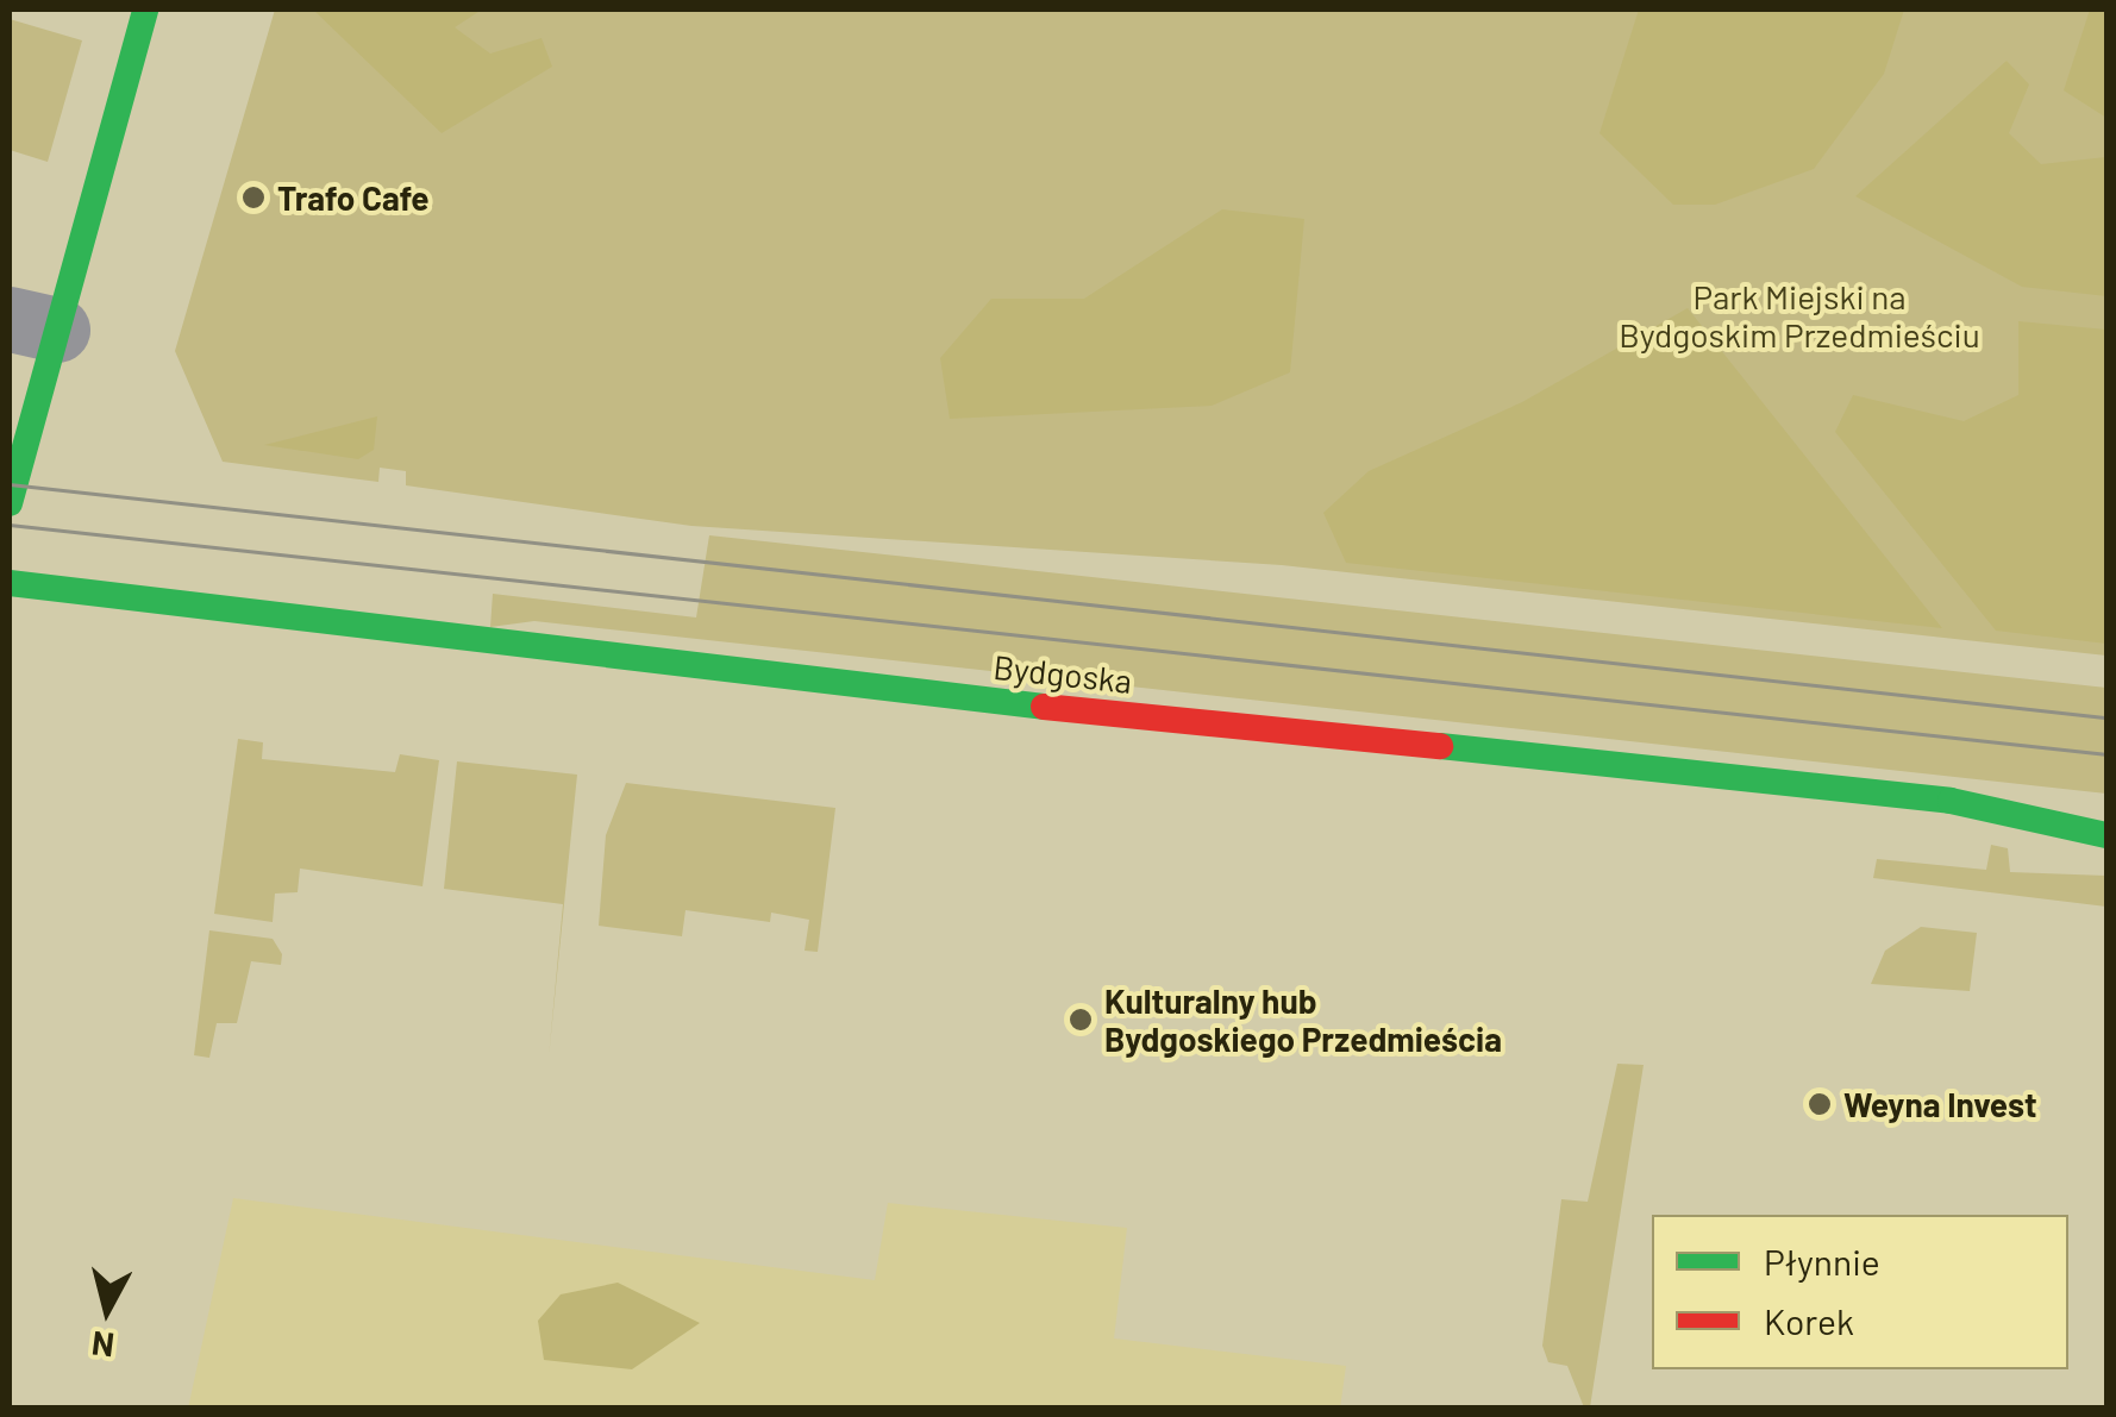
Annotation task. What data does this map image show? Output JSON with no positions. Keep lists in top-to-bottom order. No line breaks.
{"streets":{"street":["Bydgoska"]},"parks":["Park Miejski na Bydgoskim Przedmieściu"],"places":["Trafo Cafe","Kulturalny hub Bydgoskiego Przedmieścia","Weyna Invest"],"legend":["Płynnie","Korek"],"north":"bottom"}
